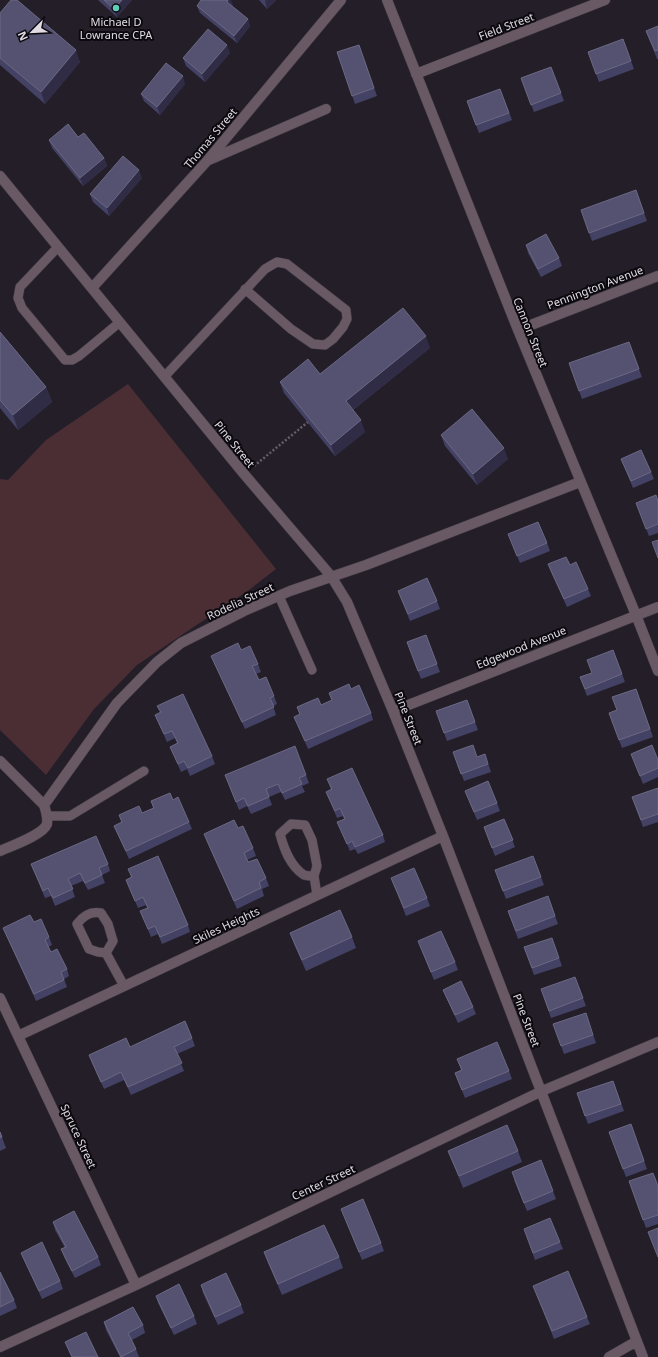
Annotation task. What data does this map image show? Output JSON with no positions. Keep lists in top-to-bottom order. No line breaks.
{"streets":{"street":["Field Street","Thomas Street","Pennington Avenue","Cannon Street","Pine Street","Rodelia Street","Edgewood Avenue","Skiles Heights","Spruce Street","Center Street"]},"crossings":[["Field Street","Cannon Street"],["Thomas Street","Pine Street"],["Pennington Avenue","Cannon Street"],["Cannon Street","Rodelia Street"],["Cannon Street","Edgewood Avenue"],["Pine Street","Rodelia Street"],["Pine Street","Edgewood Avenue"],["Pine Street","Skiles Heights"],["Pine Street","Center Street"],["Skiles Heights","Spruce Street"],["Spruce Street","Center Street"]],"places":["Michael D Lowrance CPA"],"north":"bottom left"}
